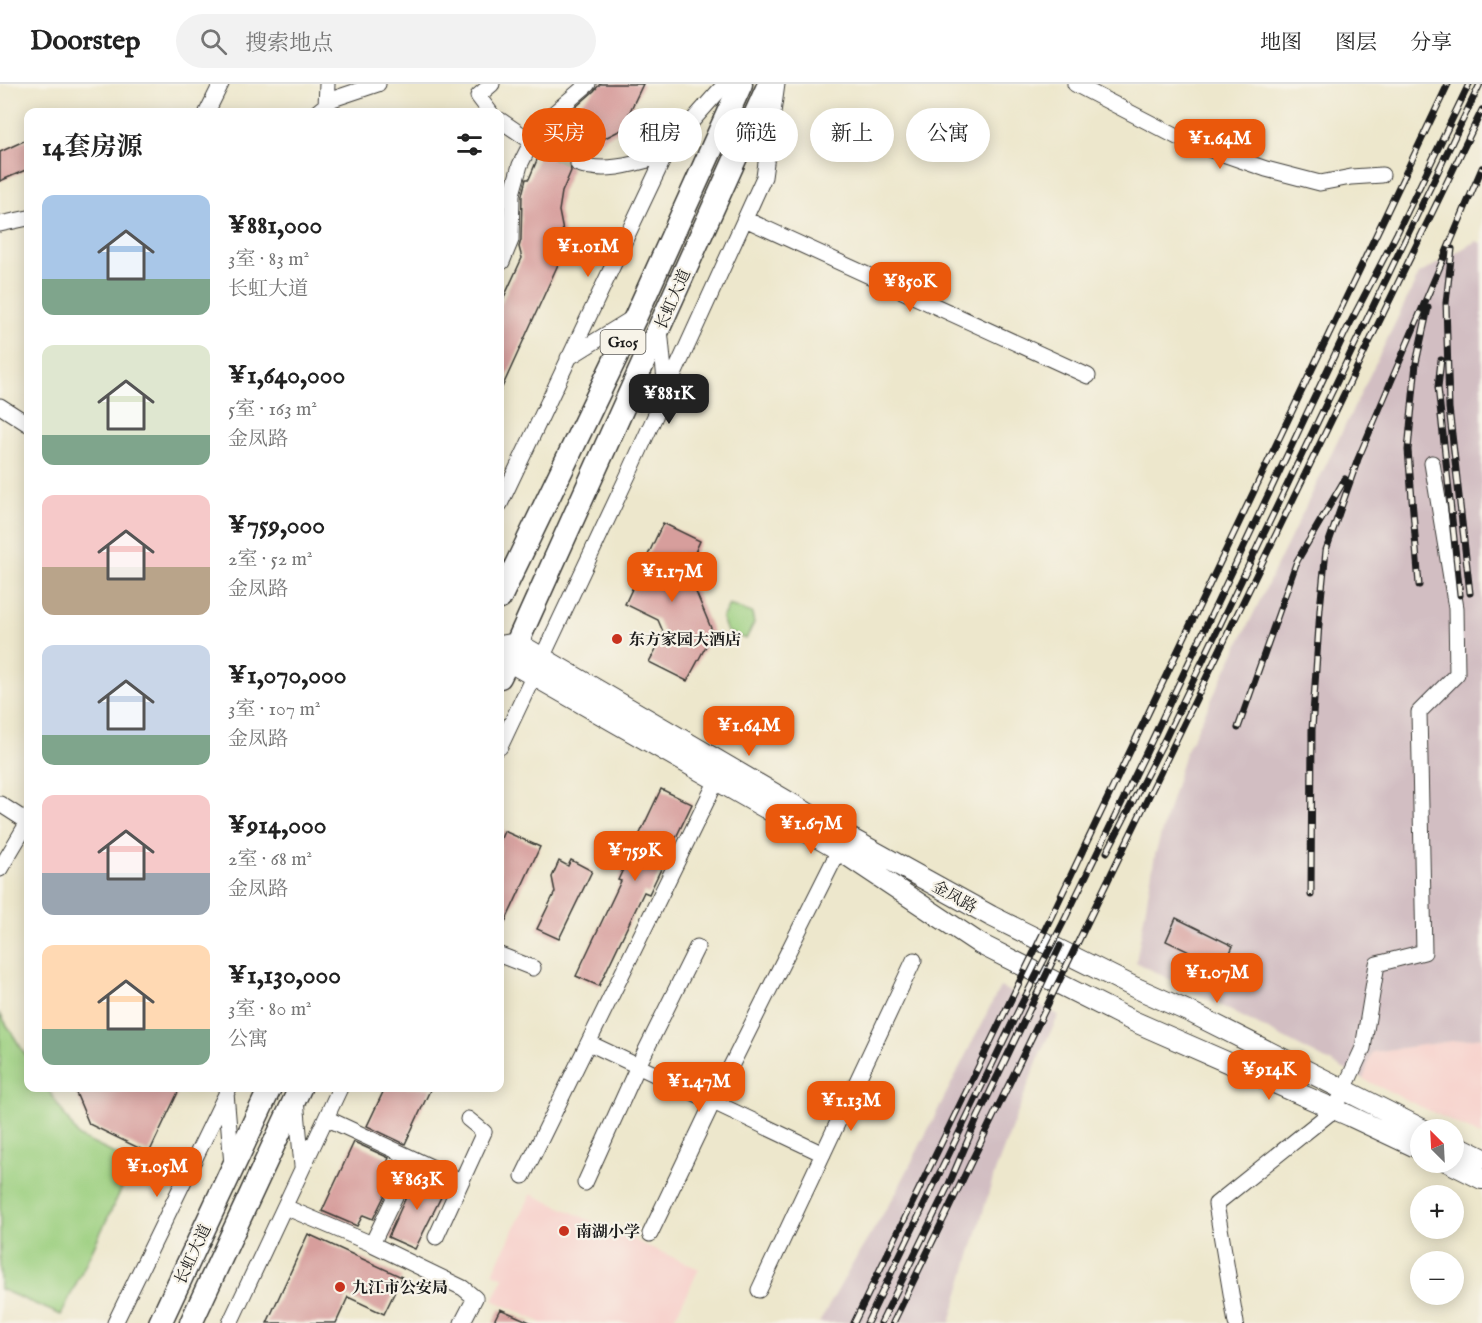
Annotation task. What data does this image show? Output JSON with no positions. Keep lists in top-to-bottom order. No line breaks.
{"streets":{"highway":["长虹大道","G105"],"main road":["金凤路"]},"crossings":[["长虹大道","金凤路"]],"places":["东方家园大酒店","南湖小学","九江市公安局"],"north":"top left","page":{"header":"Doorstep","search":"搜索地点","nav":["地图","图层","分享"],"chip":["买房","租房","筛选","新上","公寓"],"heading":"14套房源","price":["¥1.64M","¥1.01M","¥850K","¥881K","¥1.17M","¥1.64M","¥1.67M","¥759K","¥1.07M","¥914K","¥1.47M","¥1.13M","¥1.05M","¥863K"],"list":[{"name":"¥881,000","note":"3室 · 83 m² · 长虹大道"},{"name":"¥1,640,000","note":"5室 · 163 m² · 金凤路"},{"name":"¥759,000","note":"2室 · 52 m² · 金凤路"},{"name":"¥1,070,000","note":"3室 · 107 m² · 金凤路"},{"name":"¥914,000","note":"2室 · 68 m² · 金凤路"},{"name":"¥1,130,000","note":"3室 · 80 m² · 公寓"}],"map_buttons":["+","−"]}}
